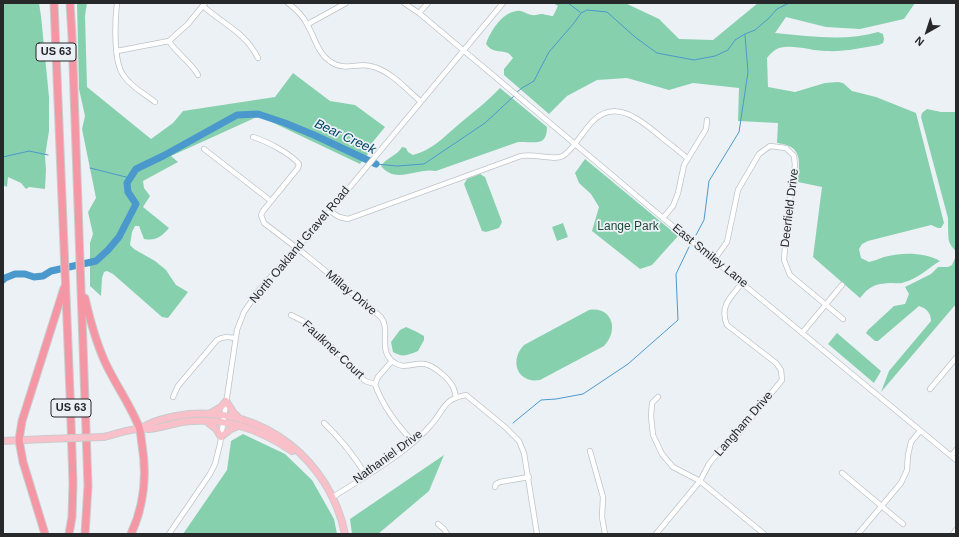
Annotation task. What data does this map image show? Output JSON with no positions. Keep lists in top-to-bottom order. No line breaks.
{"streets":{"highway":["US 63"],"street":["Deerfield Drive","North Oakland Gravel Road","East Smiley Lane","Millay Drive","Faulkner Court","Langham Drive","Nathaniel Drive"]},"crossings":[["Deerfield Drive","East Smiley Lane"],["North Oakland Gravel Road","East Smiley Lane"],["North Oakland Gravel Road","Millay Drive"],["East Smiley Lane","Langham Drive"]],"water":["Bear Creek"],"parks":["Lange Park"],"north":"bottom left"}
